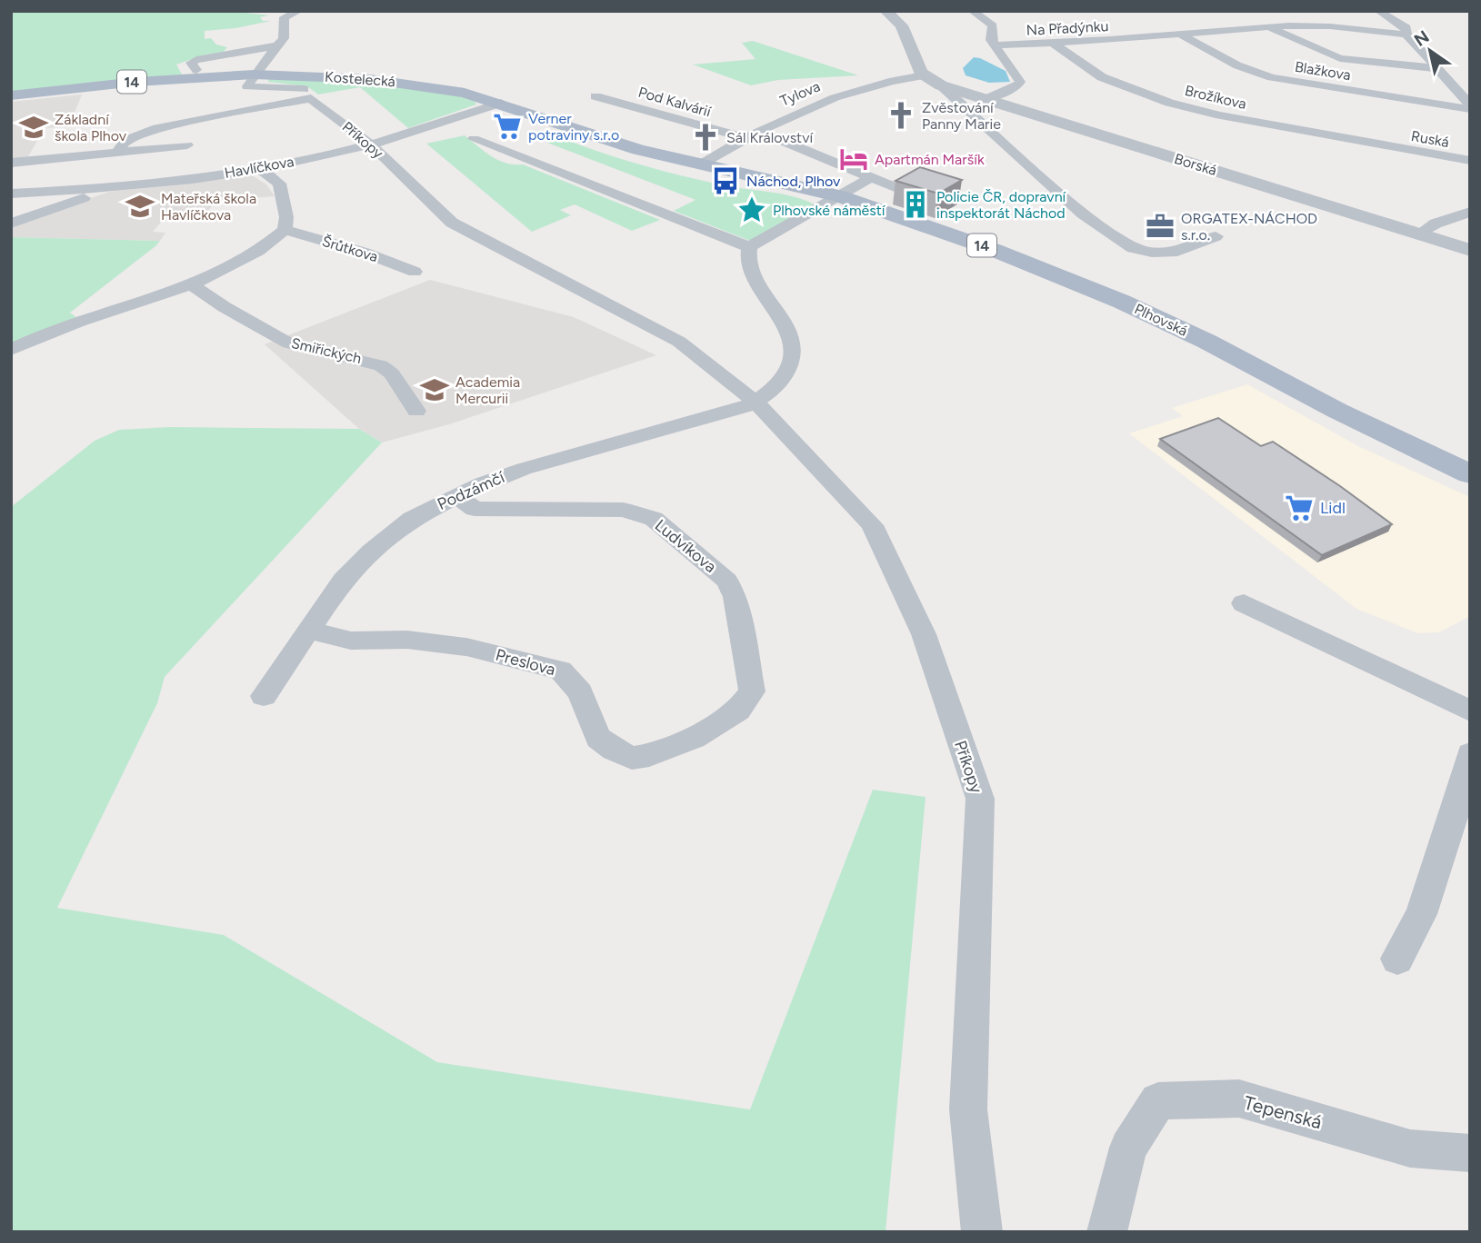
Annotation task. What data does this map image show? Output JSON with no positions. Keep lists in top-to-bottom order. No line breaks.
{"streets":{"main road":["Kostelecká","14","Plhovská"],"street":["Na Přadýnku","Blažkova","Tylova","Brožíkova","Pod Kalvárií","Ruská","Příkopy","Borská","Havlíčkova","Šrůtkova","Smiřických","Podzámčí","Ludvíkova","Preslova","Tepenská"]},"crossings":[["Na Přadýnku","Blažkova"],["Na Přadýnku","Brožíkova"],["Kostelecká","14"],["Kostelecká","Tylova"],["Kostelecká","Příkopy"],["Kostelecká","Havlíčkova"],["14","Tylova"],["14","Plhovská"],["Tylova","Pod Kalvárií"],["Tylova","Borská"],["Brožíkova","Ruská"],["Příkopy","Havlíčkova"],["Příkopy","Podzámčí"],["Podzámčí","Ludvíkova"],["Podzámčí","Preslova"],["Ludvíkova","Preslova"]],"places":{"church":["Zvěstování Panny Marie","Sál Království"],"supermarket":["Verner potraviny s.r.o","Lidl"],"school or university":["Základní škola Plhov","Mateřská škola Havlíčkova","Academia Mercurii"],"hotel":["Apartmán Maršík"],"bus stop":["Náchod, Plhov"],"building":["Policie ČR, dopravní inspektorát Náchod"],"place":["Plhovské náměstí"],"office":["ORGATEX-NÁCHOD s.r.o."]},"north":"top left"}
